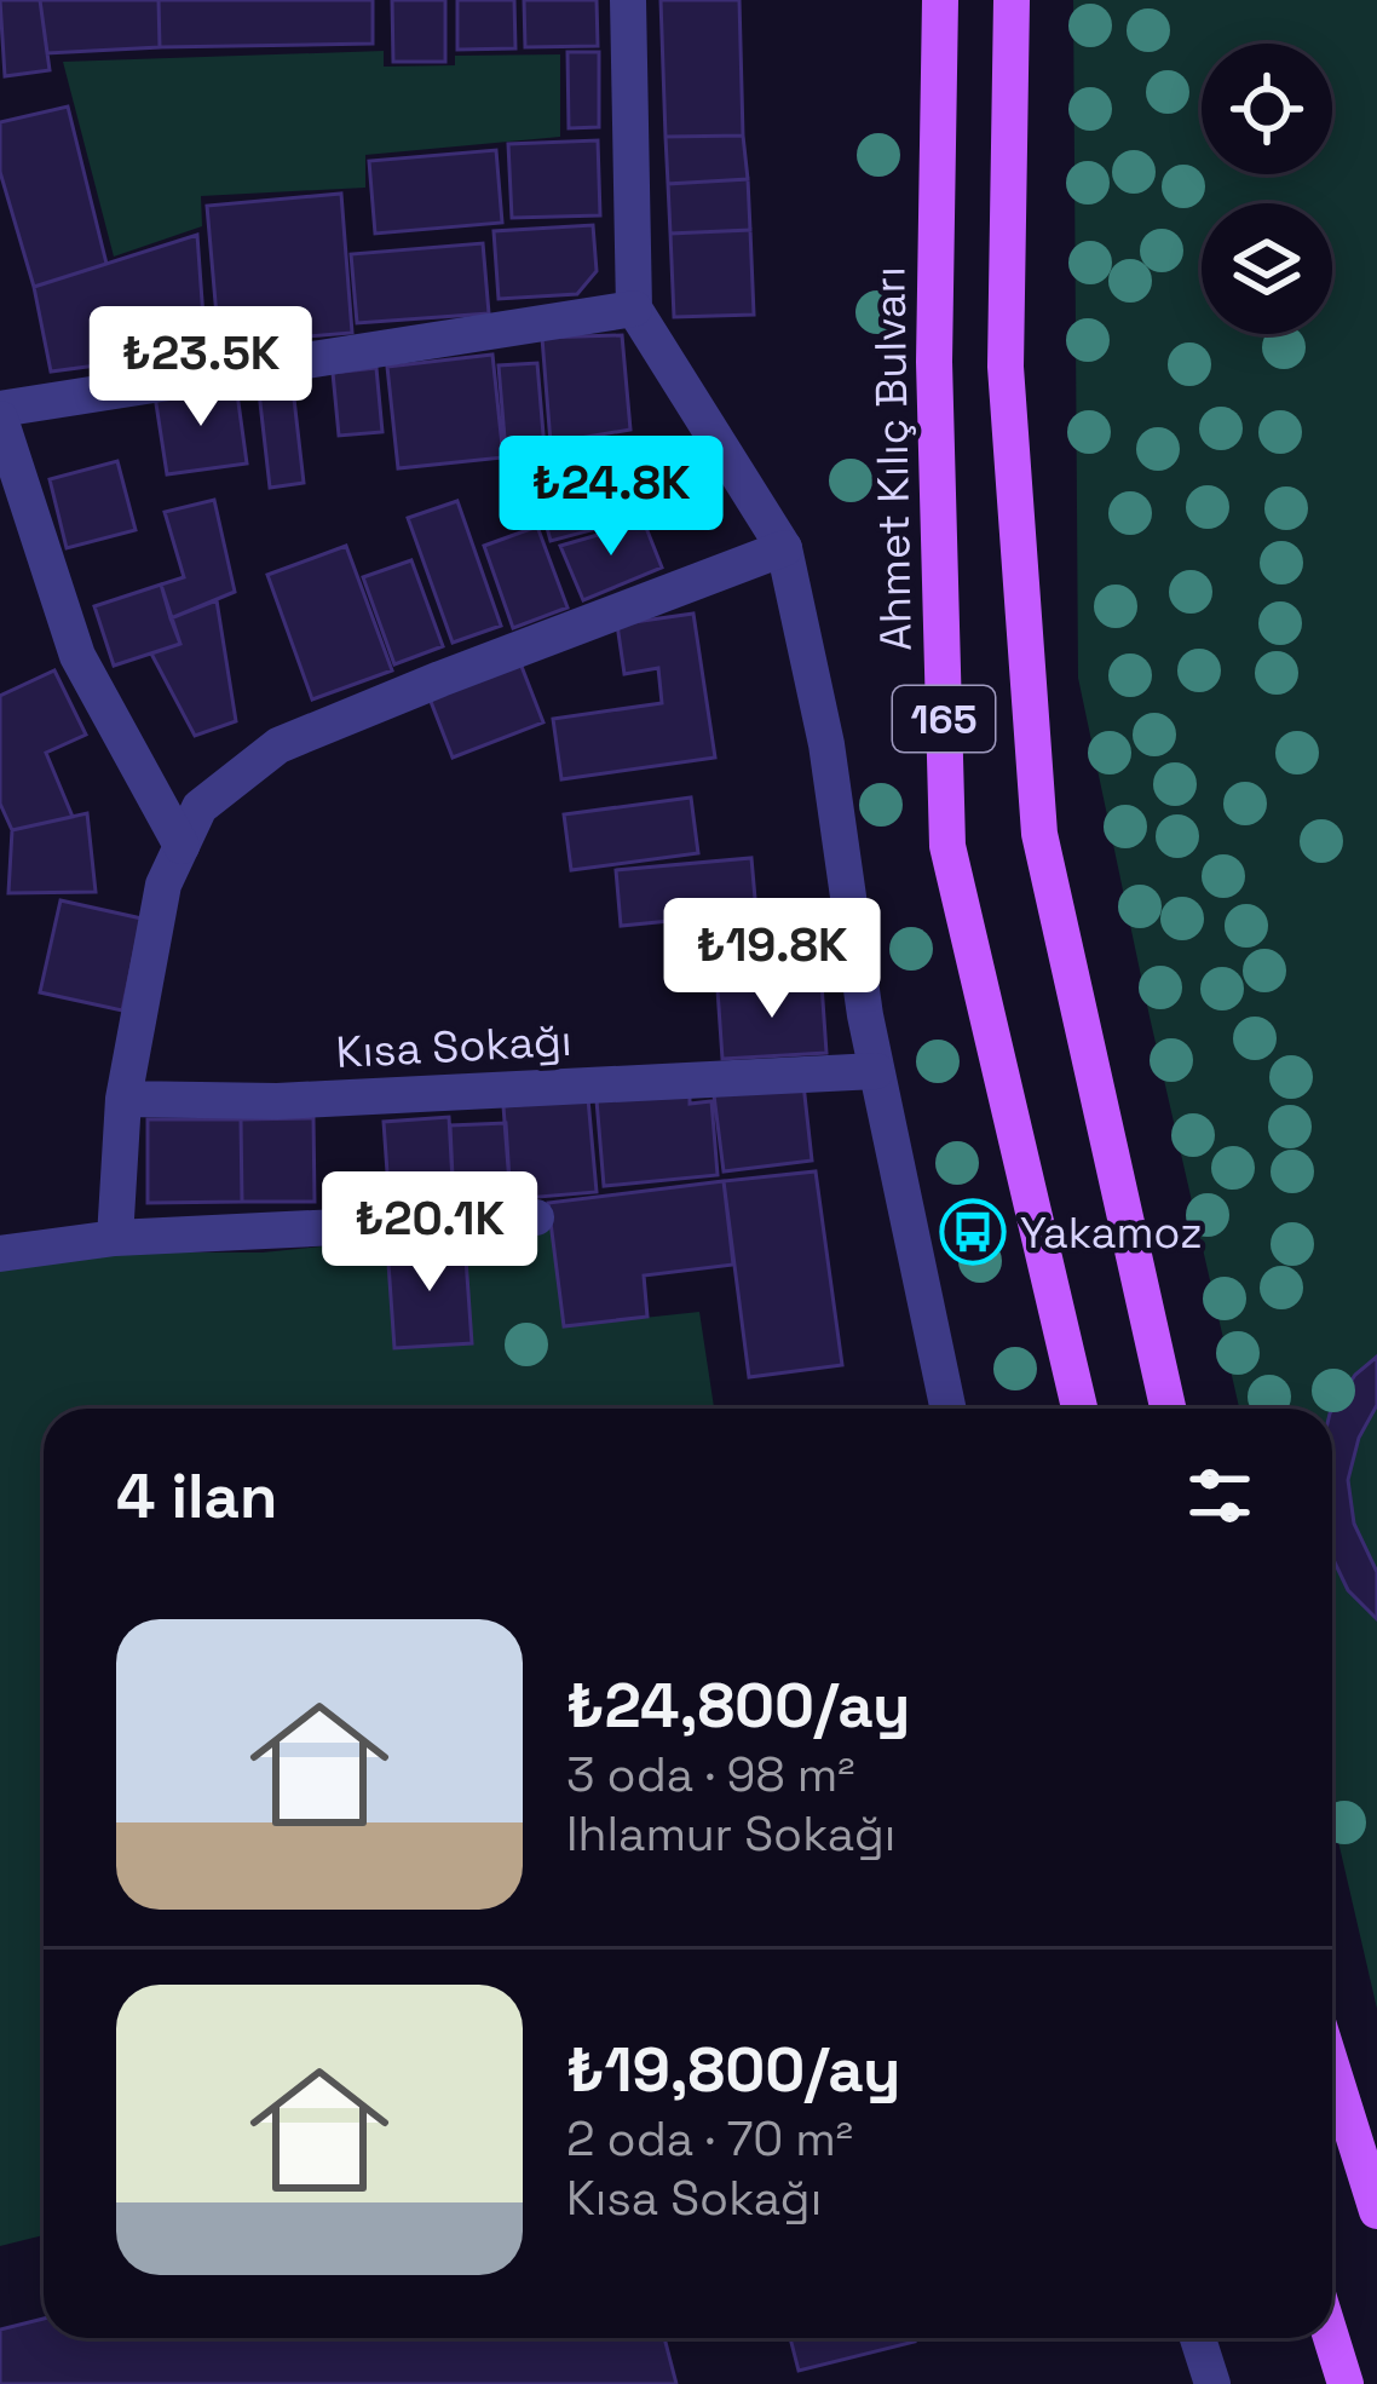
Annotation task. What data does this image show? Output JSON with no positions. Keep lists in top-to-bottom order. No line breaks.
{"streets":{"main road":["Ahmet Kılıç Bulvarı","165"],"street":["Kısa Sokağı"]},"places":{"bus stop":["Yakamoz"]},"page":{"price":["₺23.5K","₺24.8K","₺19.8K","₺20.1K"],"heading":"4 ilan","list":[{"name":"₺24,800/ay","note":"3 oda · 98 m² · Ihlamur Sokağı"},{"name":"₺19,800/ay","note":"2 oda · 70 m² · Kısa Sokağı"}]}}
